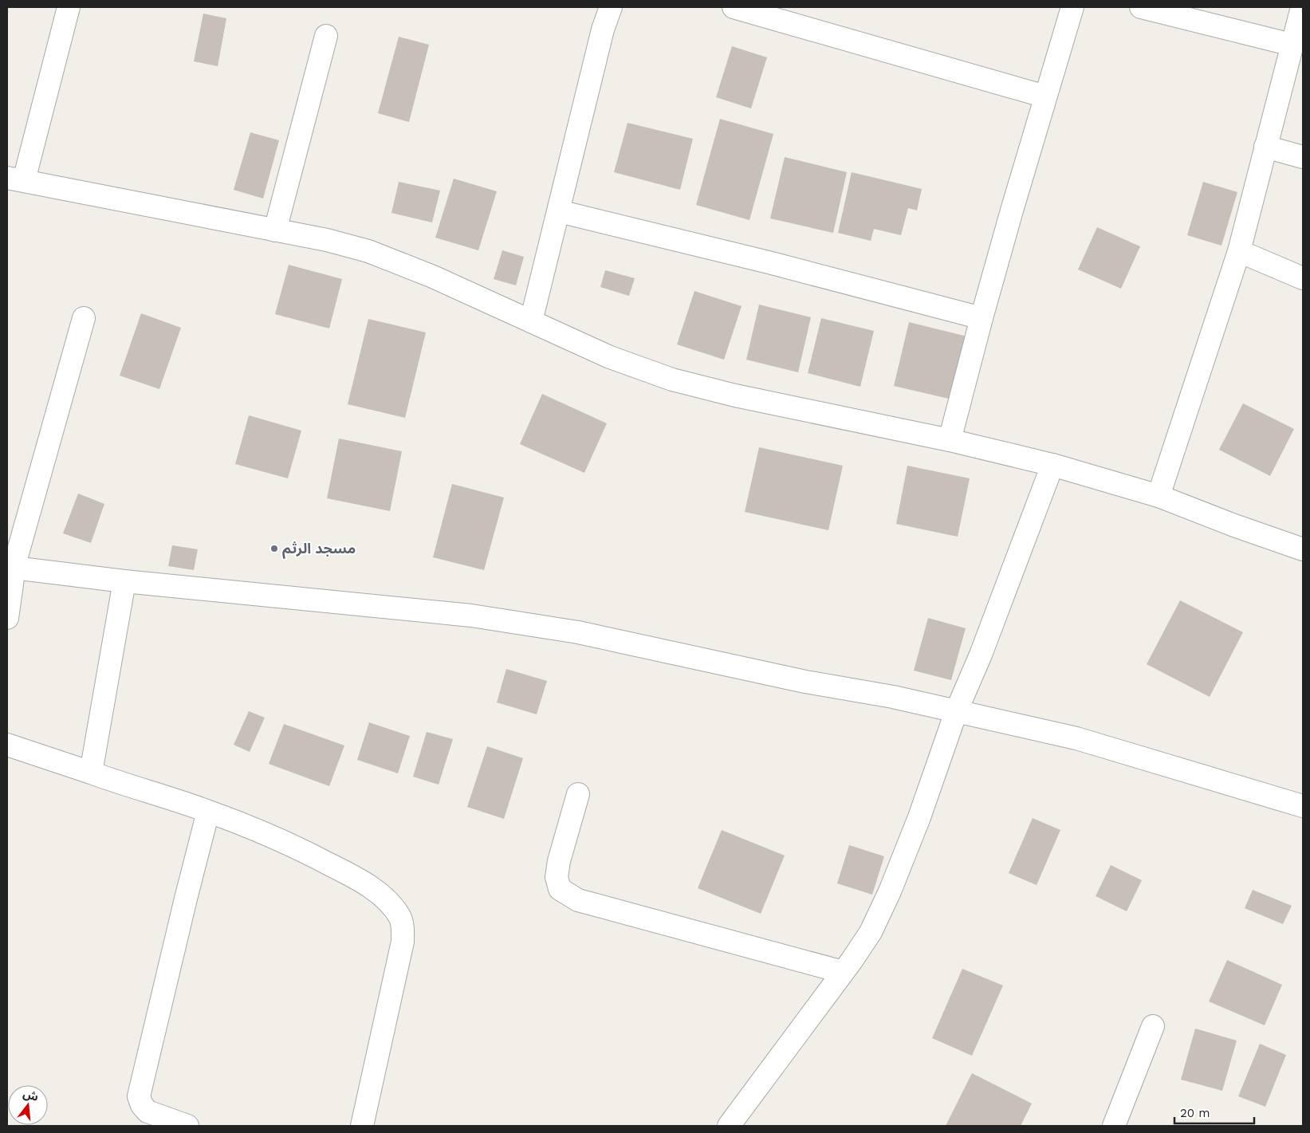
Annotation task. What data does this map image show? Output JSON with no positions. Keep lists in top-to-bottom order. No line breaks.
{"places":["مسجد الرثم"],"scale_bar":"20 m","north":"top"}
